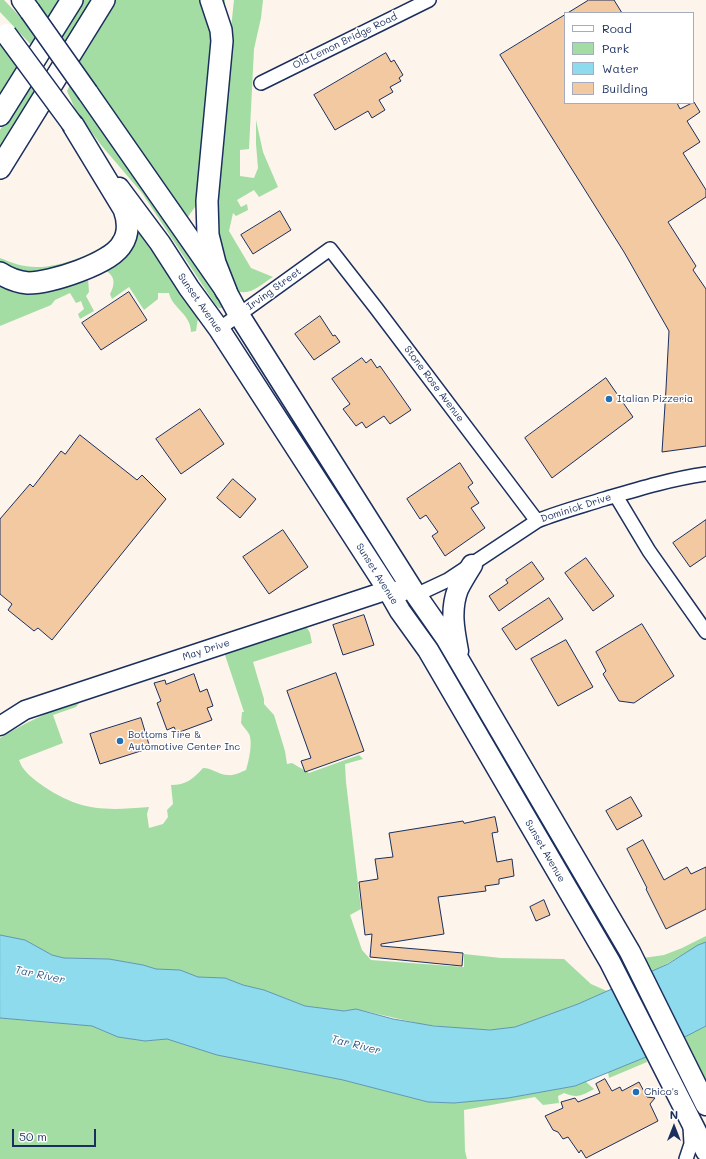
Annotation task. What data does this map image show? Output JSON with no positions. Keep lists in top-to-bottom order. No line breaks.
{"streets":{"main road":["Sunset Avenue","May Drive"],"street":["Old Lemon Bridge Road","Irving Street","Stone Rose Avenue","Dominick Drive"]},"crossings":[["Irving Street","Sunset Avenue"],["Irving Street","Stone Rose Avenue"],["Sunset Avenue","May Drive"],["Stone Rose Avenue","Dominick Drive"],["Dominick Drive","May Drive"]],"water":["Tar River"],"places":["Italian Pizzeria","Bottoms Tire & Automotive Center Inc","Chico's"],"legend":["Road","Park","Water","Building"],"scale_bar":"50 m","north":"top"}
